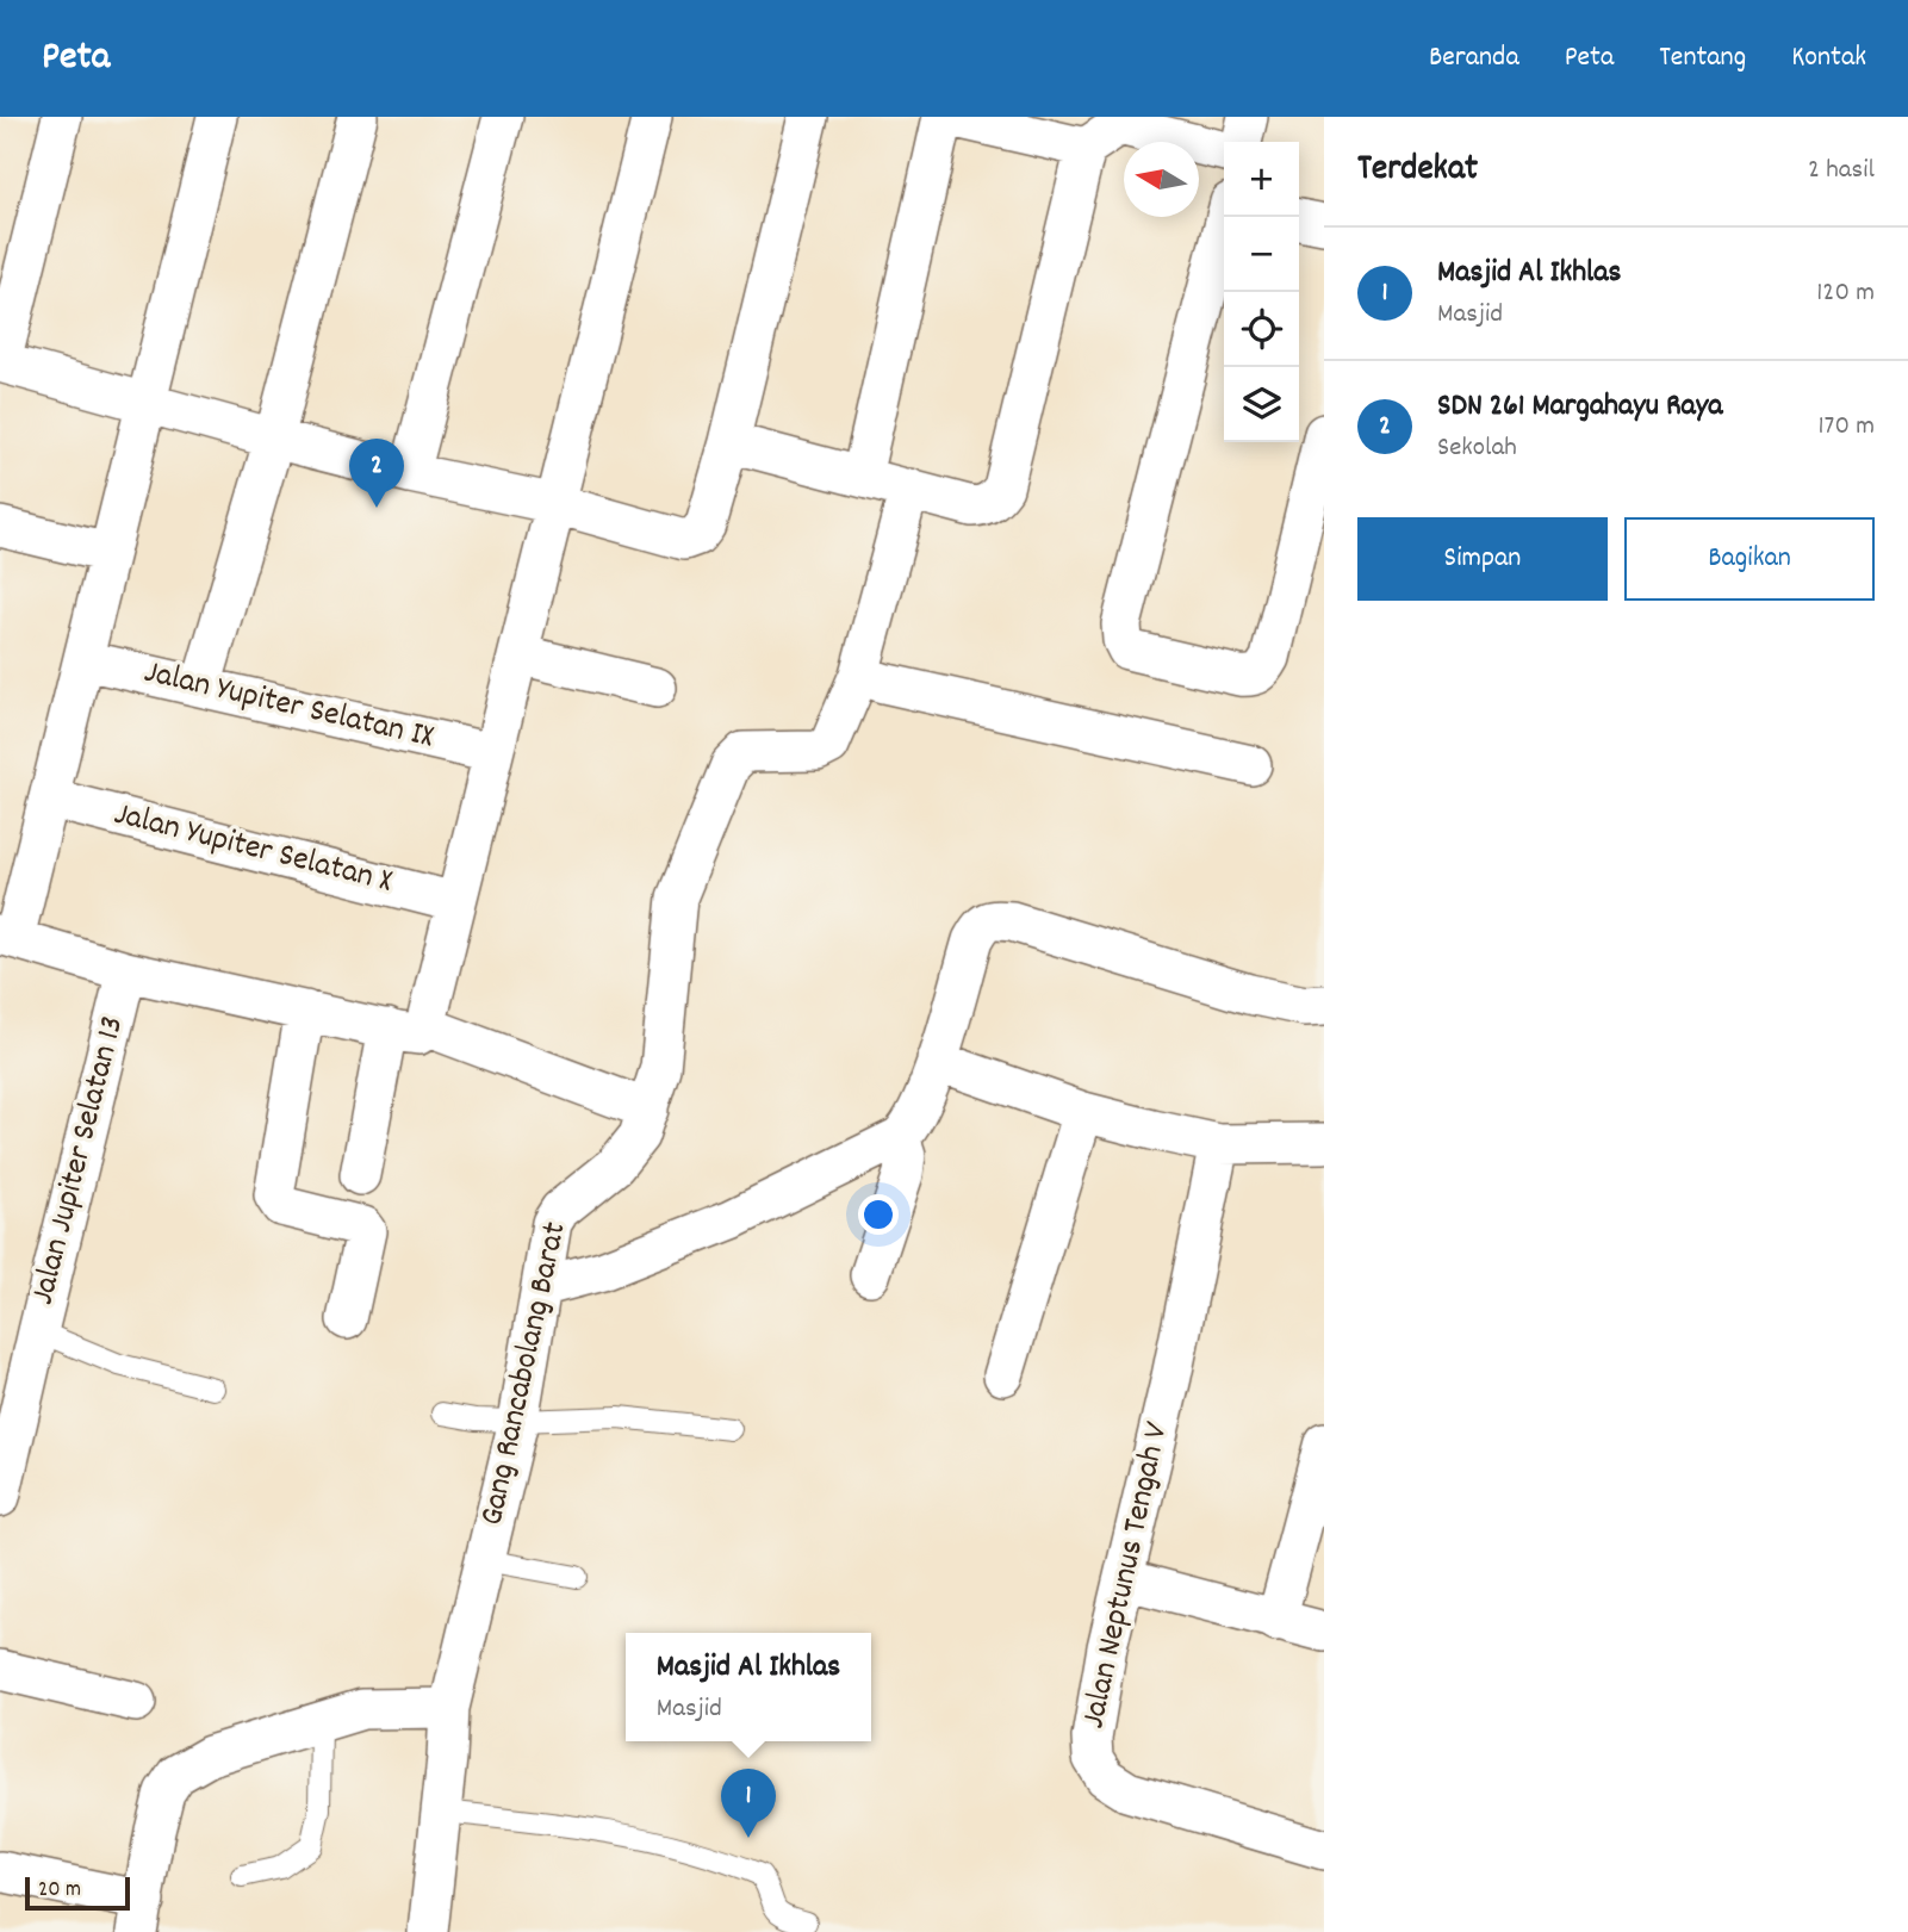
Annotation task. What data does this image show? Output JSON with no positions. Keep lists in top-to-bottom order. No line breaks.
{"streets":{"street":["Jalan Yupiter Selatan IX","Jalan Yupiter Selatan X","Jalan Jupiter Selatan 13","Gang Rancabolang Barat","Jalan Neptunus Tengah V"]},"scale_bar":"20 m","north":"left","page":{"header":"Peta","nav":["Beranda","Peta","Tentang","Kontak"],"heading":["Terdekat","2 hasil"],"map_buttons":["+","−"],"list":[{"mark":"1","name":"Masjid Al Ikhlas","note":"Masjid","value":"120 m"},{"mark":"2","name":"SDN 261 Margahayu Raya","note":"Sekolah","value":"170 m"}],"pins":["2","1"],"buttons":["Simpan","Bagikan"],"popup":["Masjid Al Ikhlas","Masjid"],"scale":"20 m"}}
